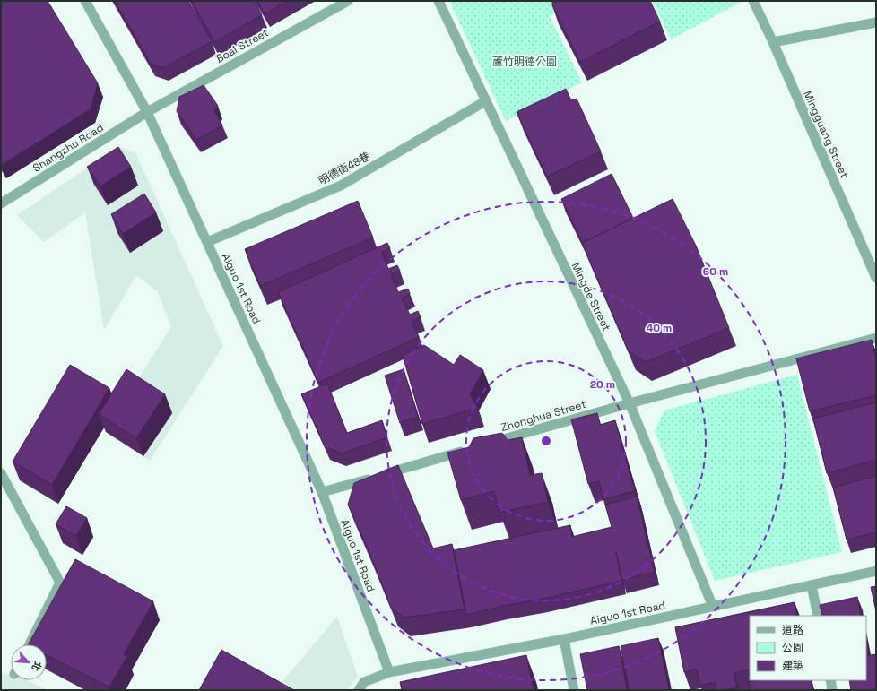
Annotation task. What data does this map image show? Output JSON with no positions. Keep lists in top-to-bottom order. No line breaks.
{"streets":{"street":["Boai Street","Mingguang Street","Shangzhu Road","明德街48巷","Aiguo 1st Road","Mingde Street","Zhonghua Street"]},"crossings":[["Boai Street","Shangzhu Road"],["Boai Street","Aiguo 1st Road"],["Shangzhu Road","Aiguo 1st Road"],["明德街48巷","Aiguo 1st Road"],["明德街48巷","Mingde Street"],["Aiguo 1st Road","Mingde Street"],["Mingde Street","Zhonghua Street"]],"parks":["蘆竹明德公園"],"legend":["道路","公園","建築"],"north":"bottom right","rings":["60 m","40 m","20 m"]}
